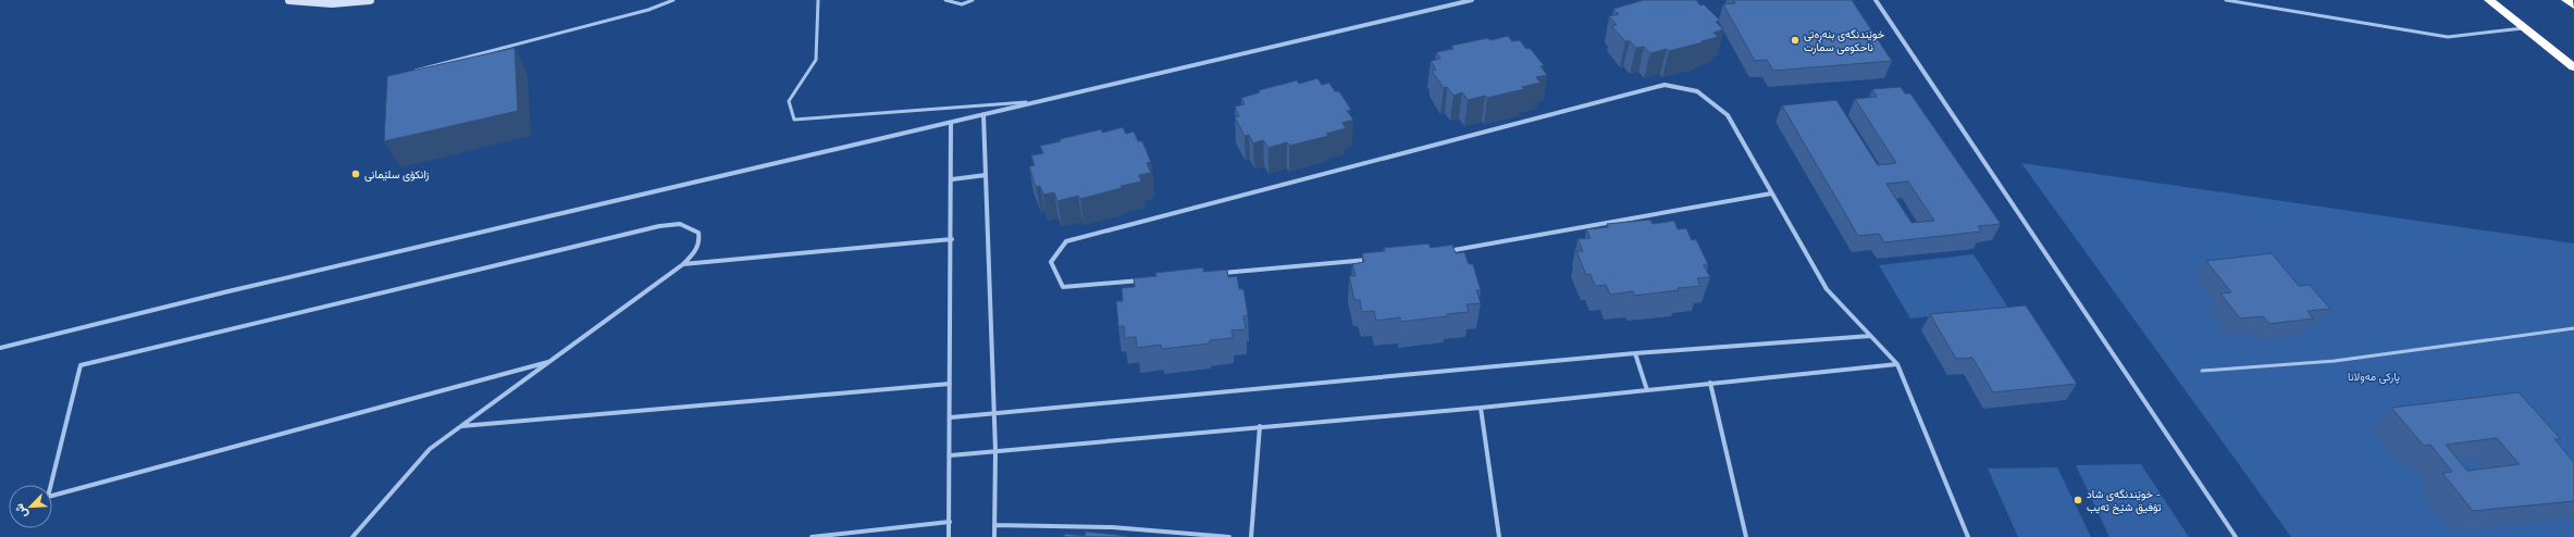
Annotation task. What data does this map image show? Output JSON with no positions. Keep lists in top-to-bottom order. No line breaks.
{"parks":["پارکی مەولانا"],"places":["خوێندنگەی بنەڕەتی ناحکومی سمارت","زانکۆی سلێمانی","خوێندنگەی شاد - تۆفیق شێخ تەیب"],"north":"bottom left"}
